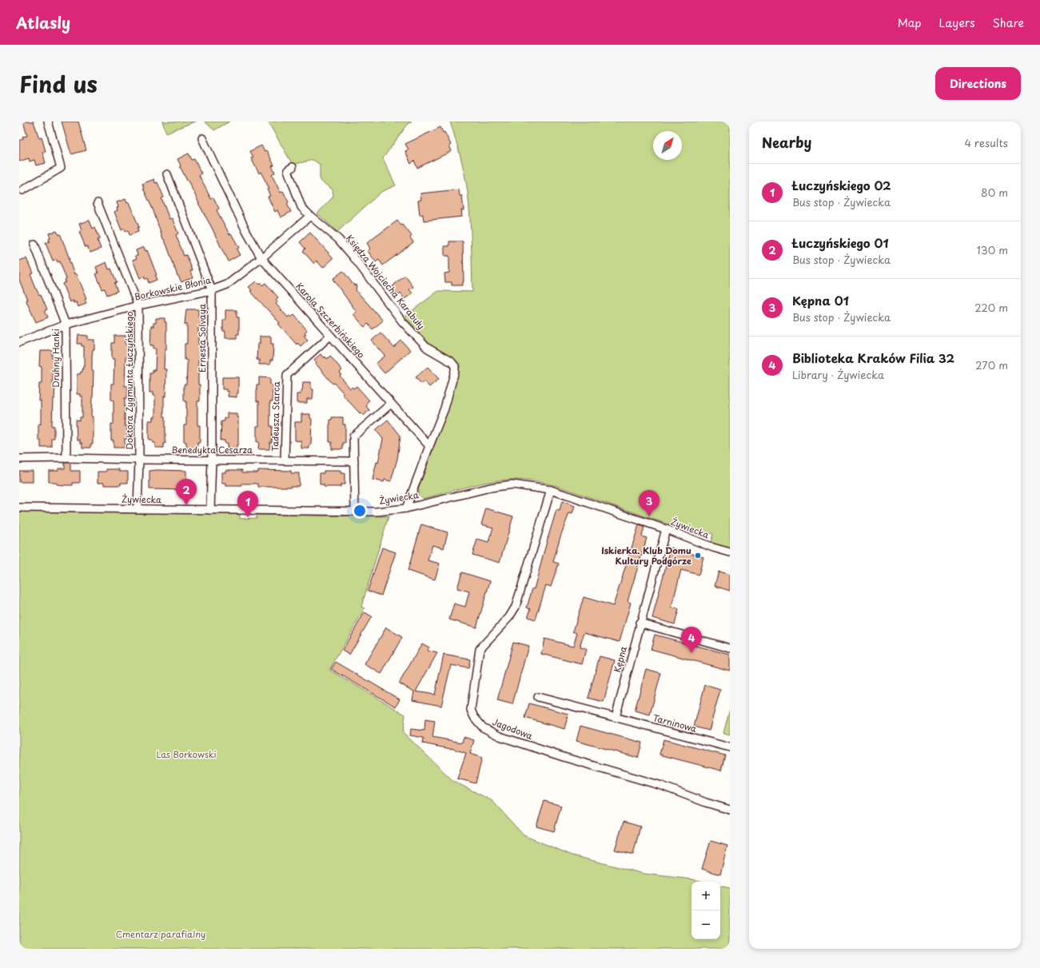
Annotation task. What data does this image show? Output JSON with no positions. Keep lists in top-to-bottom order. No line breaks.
{"streets":{"street":["Księdza Wojciecha Karabuły","Borkowskie Błonia","Karola Szczerbińskiego","Ernesta Solvaya","Druhny Hanki","Doktora Zygmunta Łuczyńskiego","Tadeusza Starca","Benedykta Cesarza","Żywiecka","Kępna","Tarninowa","Jagodowa"]},"crossings":[["Księdza Wojciecha Karabuły","Borkowskie Błonia"],["Księdza Wojciecha Karabuły","Karola Szczerbińskiego"],["Borkowskie Błonia","Karola Szczerbińskiego"],["Borkowskie Błonia","Ernesta Solvaya"],["Borkowskie Błonia","Druhny Hanki"],["Borkowskie Błonia","Doktora Zygmunta Łuczyńskiego"],["Karola Szczerbińskiego","Tadeusza Starca"],["Ernesta Solvaya","Benedykta Cesarza"],["Ernesta Solvaya","Żywiecka"],["Druhny Hanki","Benedykta Cesarza"],["Doktora Zygmunta Łuczyńskiego","Benedykta Cesarza"],["Doktora Zygmunta Łuczyńskiego","Żywiecka"],["Tadeusza Starca","Benedykta Cesarza"],["Żywiecka","Kępna"],["Żywiecka","Jagodowa"],["Kępna","Tarninowa"]],"parks":["Las Borkowski","Cmentarz parafialny"],"places":["Iskierka. Klub Domu Kultury Podgórze"],"north":"top right","page":{"header":"Atlasly","nav":["Map","Layers","Share"],"title":"Find us","buttons":"Directions","heading":["Nearby","4 results"],"list":[{"mark":"1","name":"Łuczyńskiego 02","note":"Bus stop · Żywiecka","value":"80 m"},{"mark":"2","name":"Łuczyńskiego 01","note":"Bus stop · Żywiecka","value":"130 m"},{"mark":"3","name":"Kępna 01","note":"Bus stop · Żywiecka","value":"220 m"},{"mark":"4","name":"Biblioteka Kraków Filia 32","note":"Library · Żywiecka","value":"270 m"}],"pins":["2","3","1","4"],"map_buttons":["+","−"]}}
